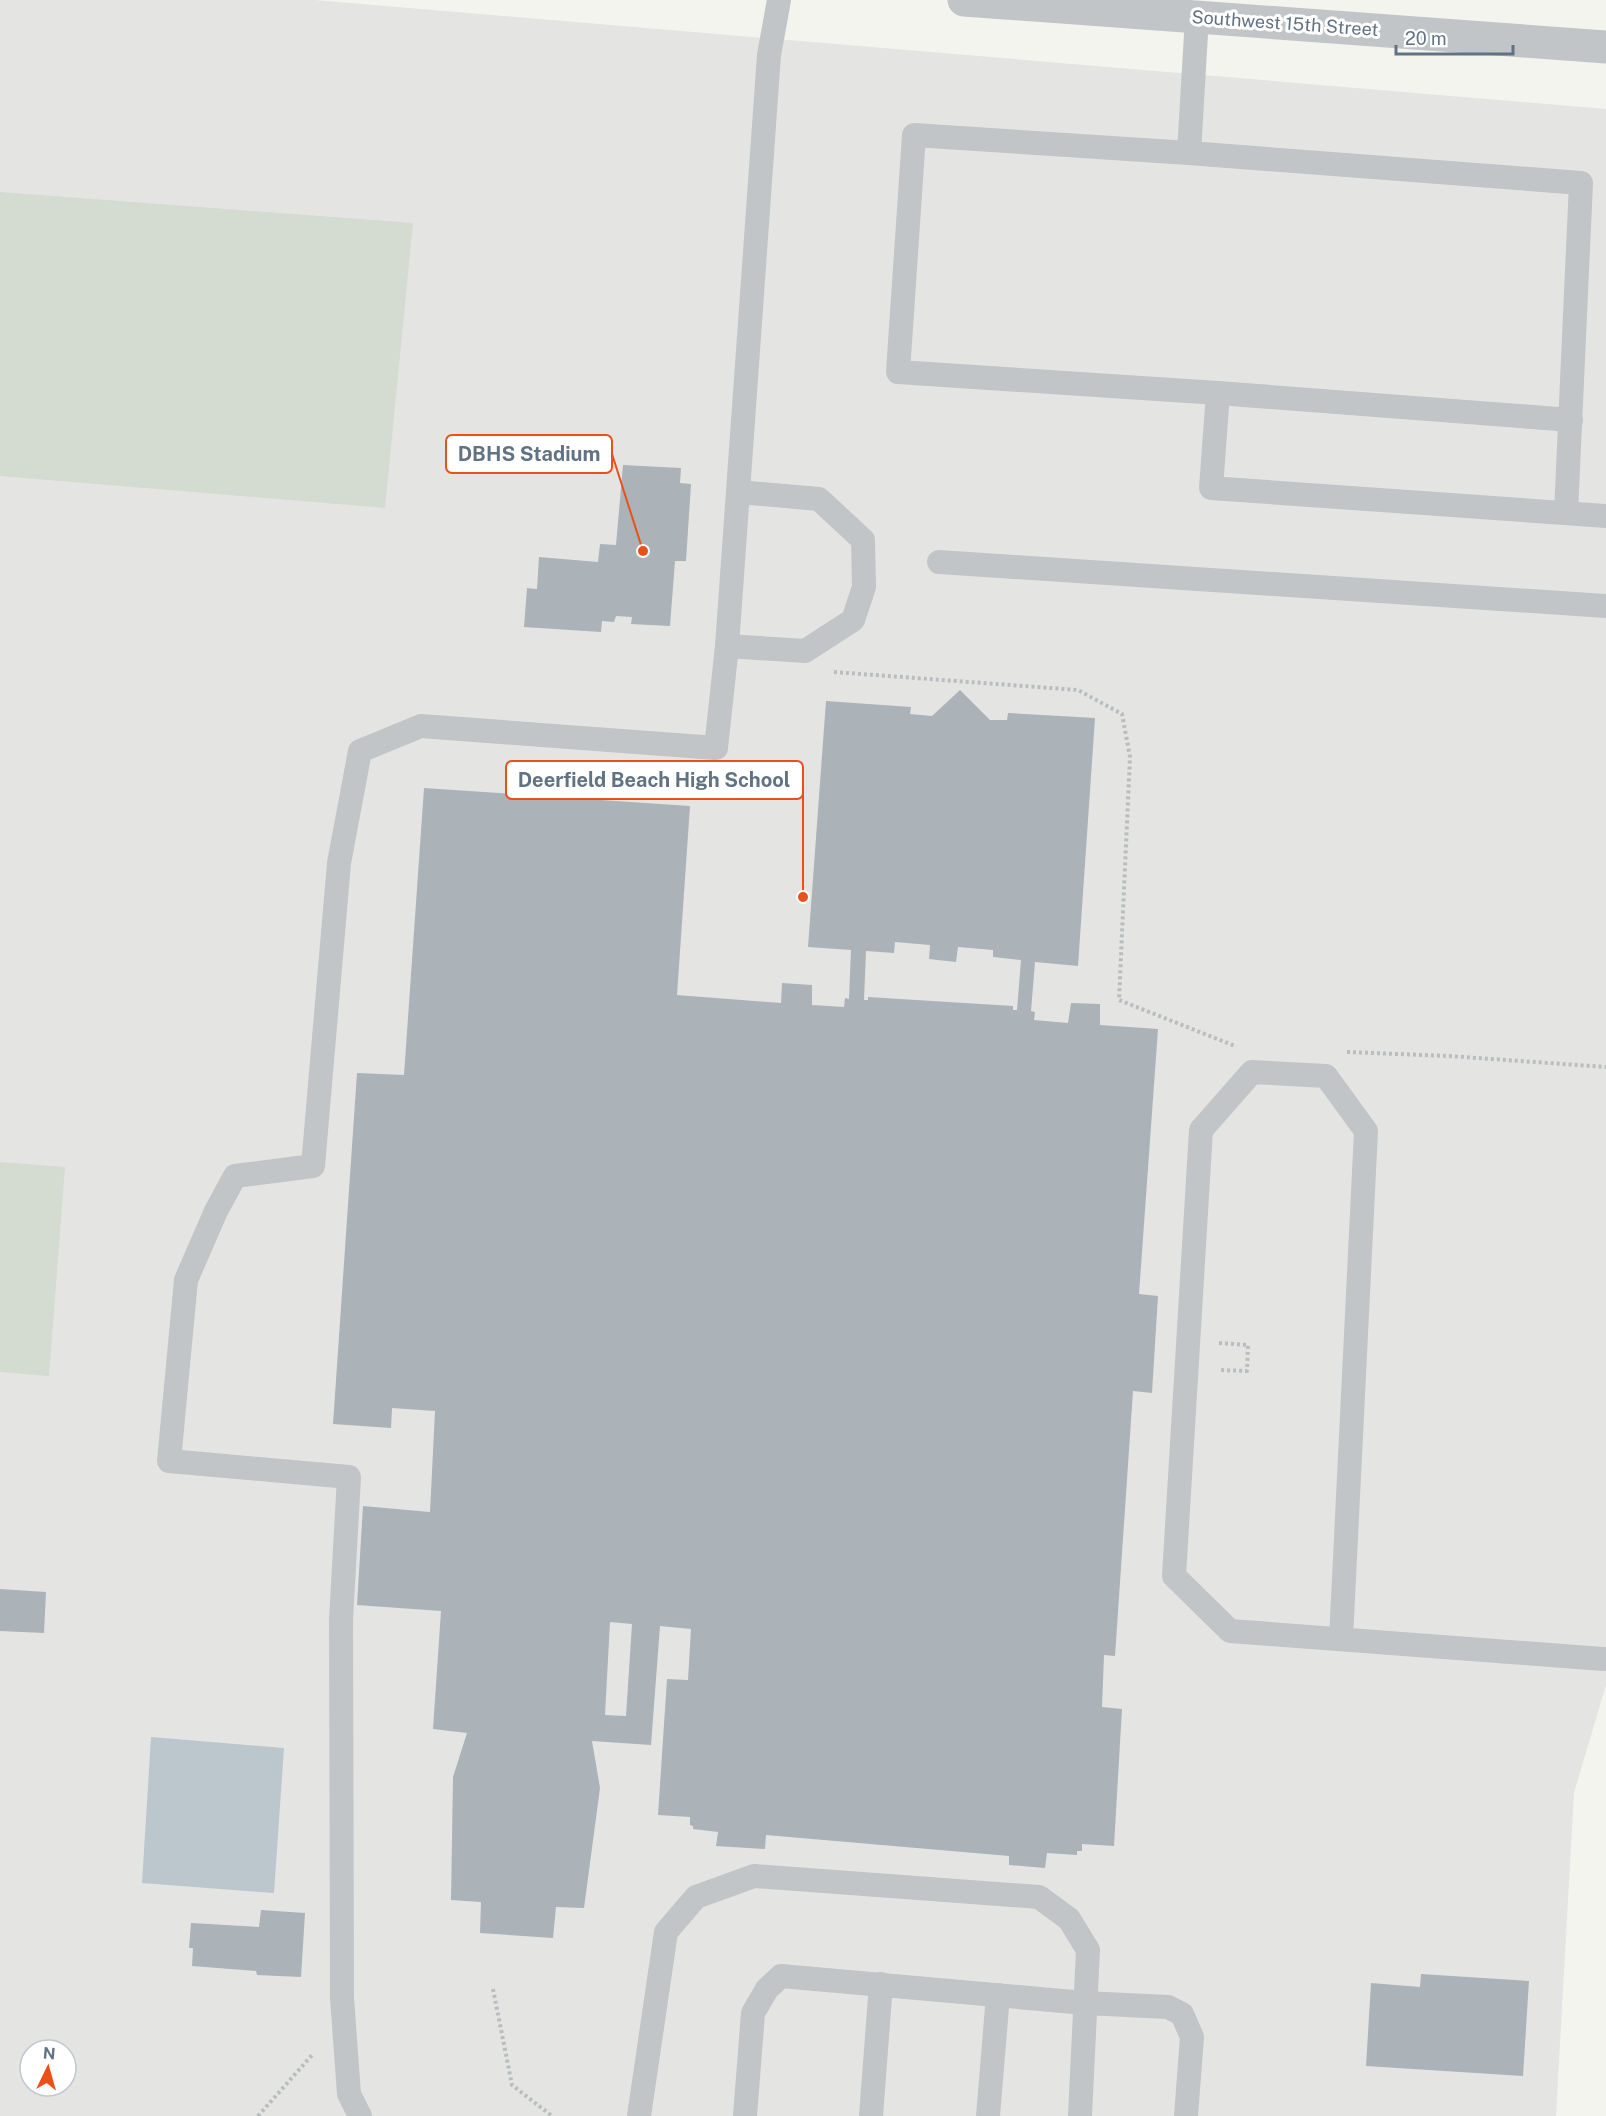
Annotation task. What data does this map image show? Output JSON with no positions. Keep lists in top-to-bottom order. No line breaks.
{"streets":{"street":["Southwest 15th Street"]},"places":["DBHS Stadium","Deerfield Beach High School"],"scale_bar":"20 m","north":"top"}
